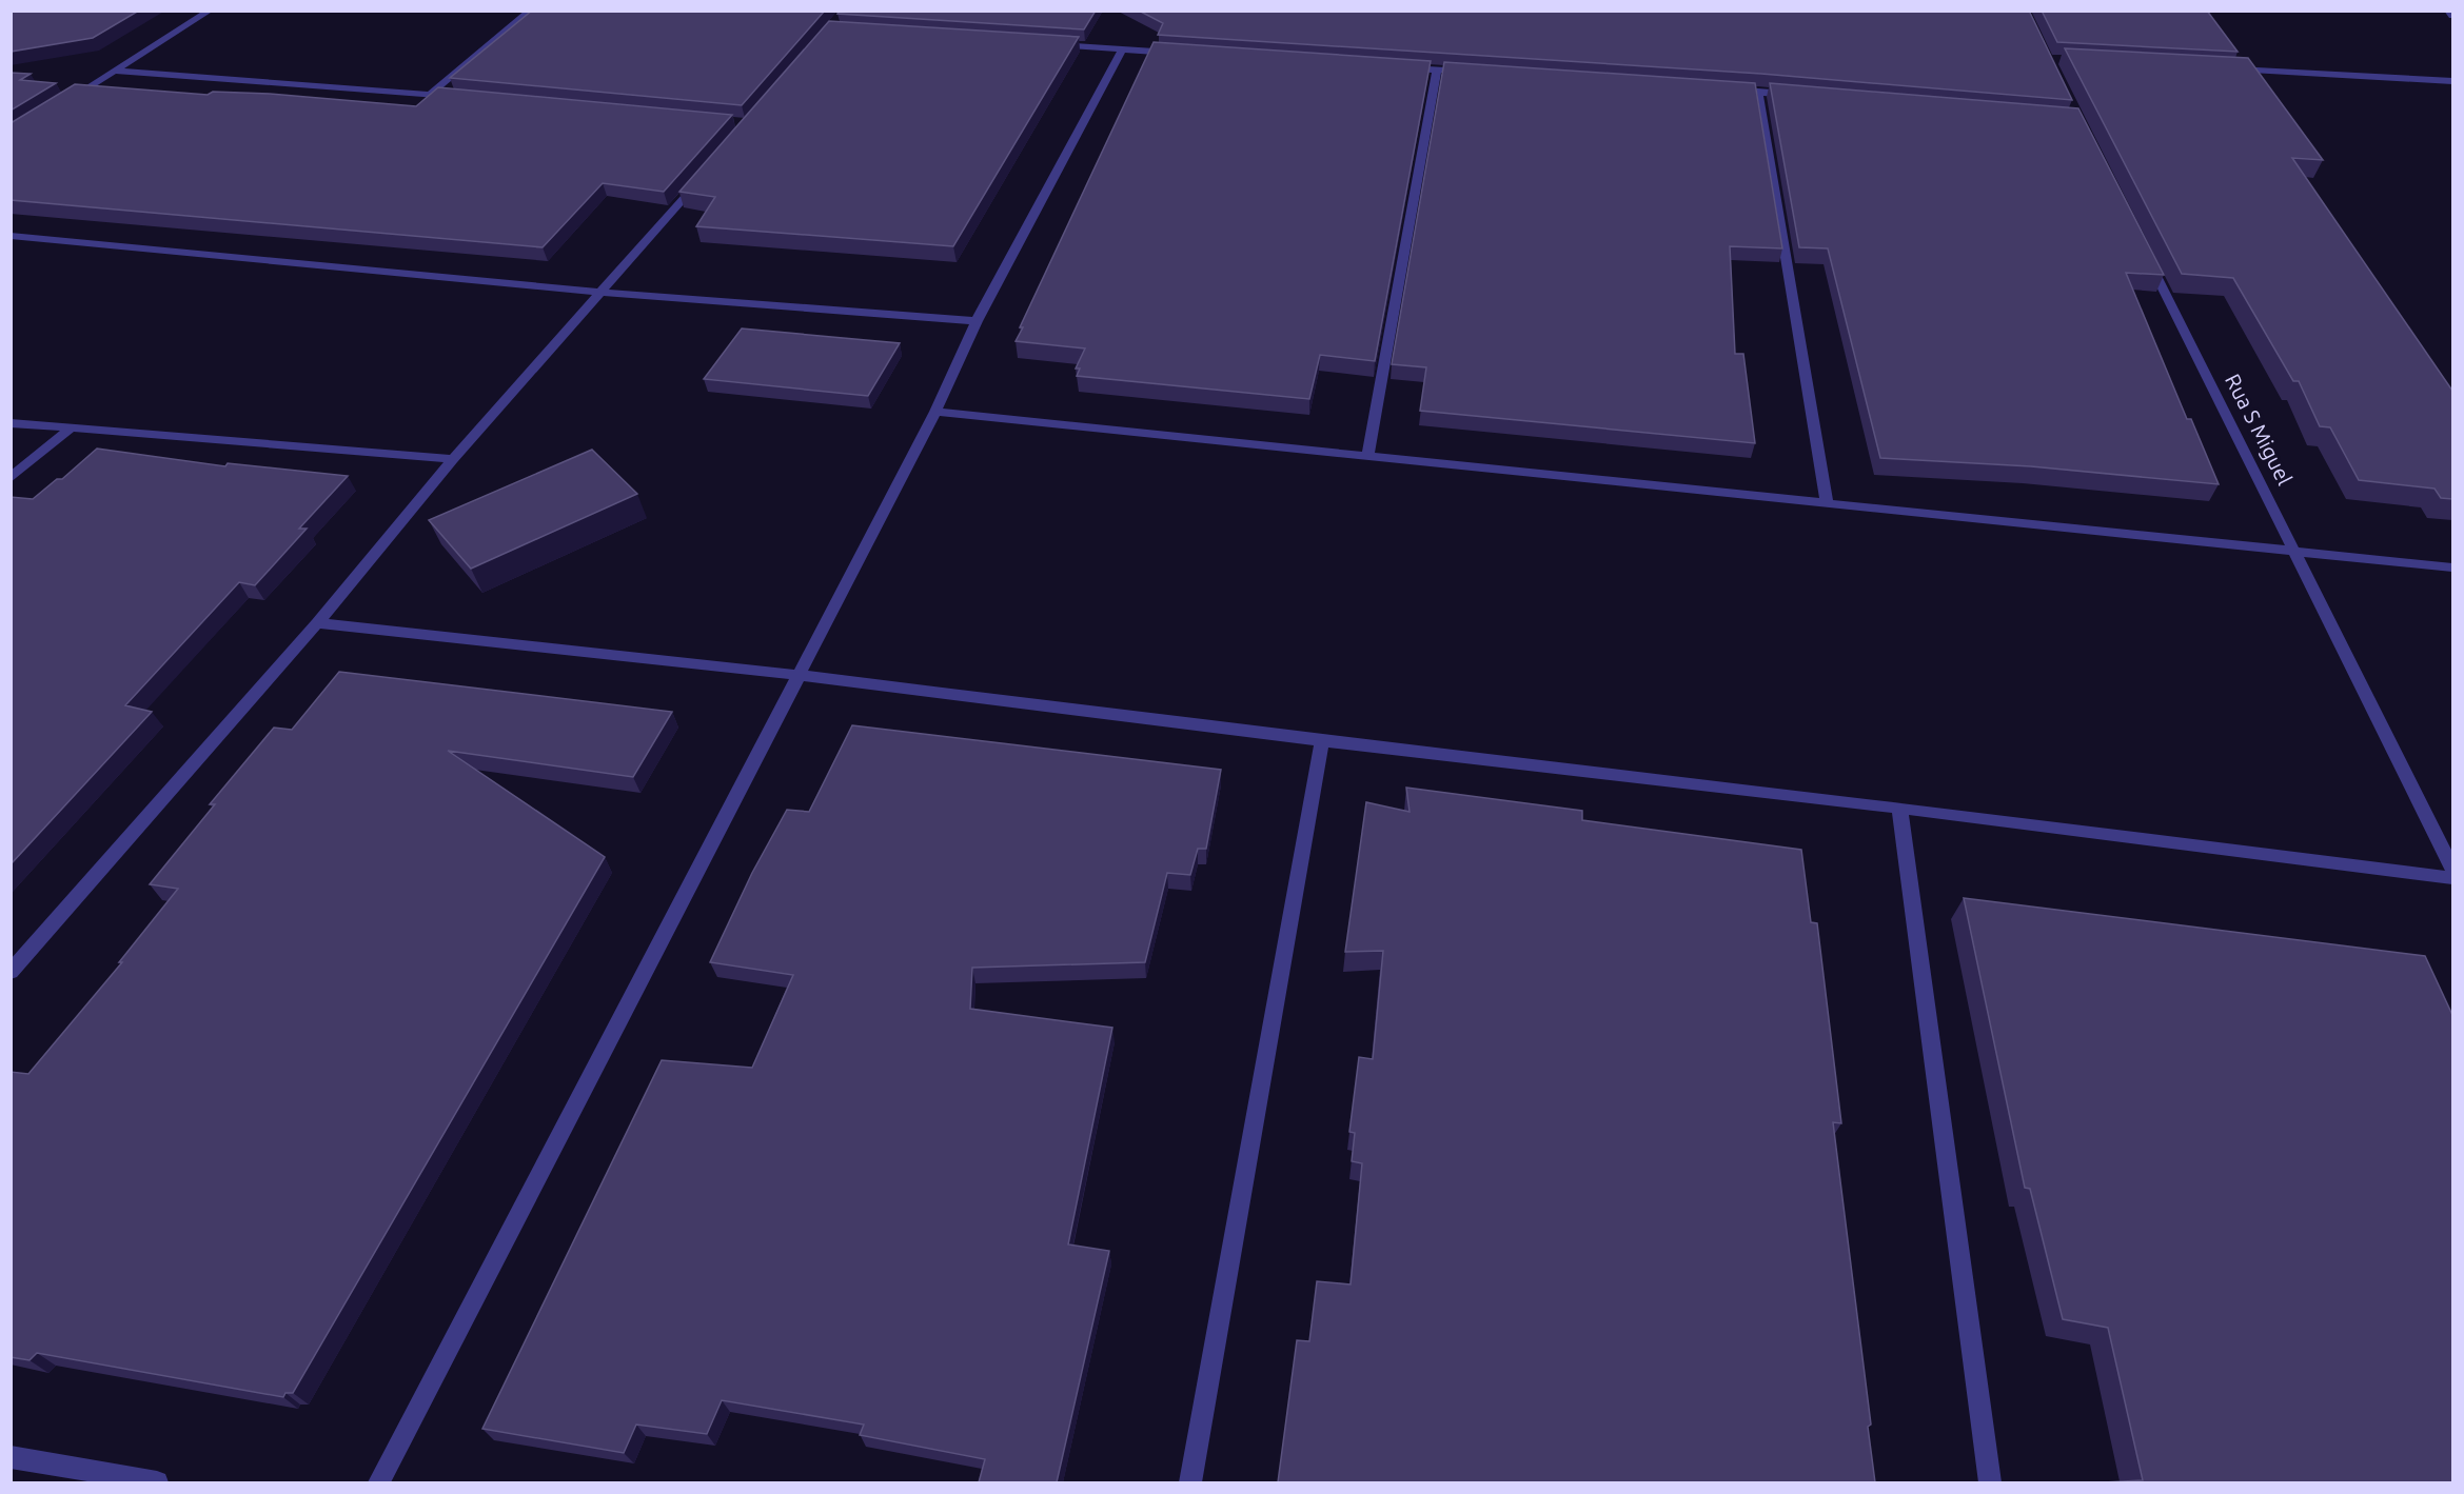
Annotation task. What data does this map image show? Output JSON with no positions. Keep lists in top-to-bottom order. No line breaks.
{"streets":{"street":["Rua S Miguel"]}}
